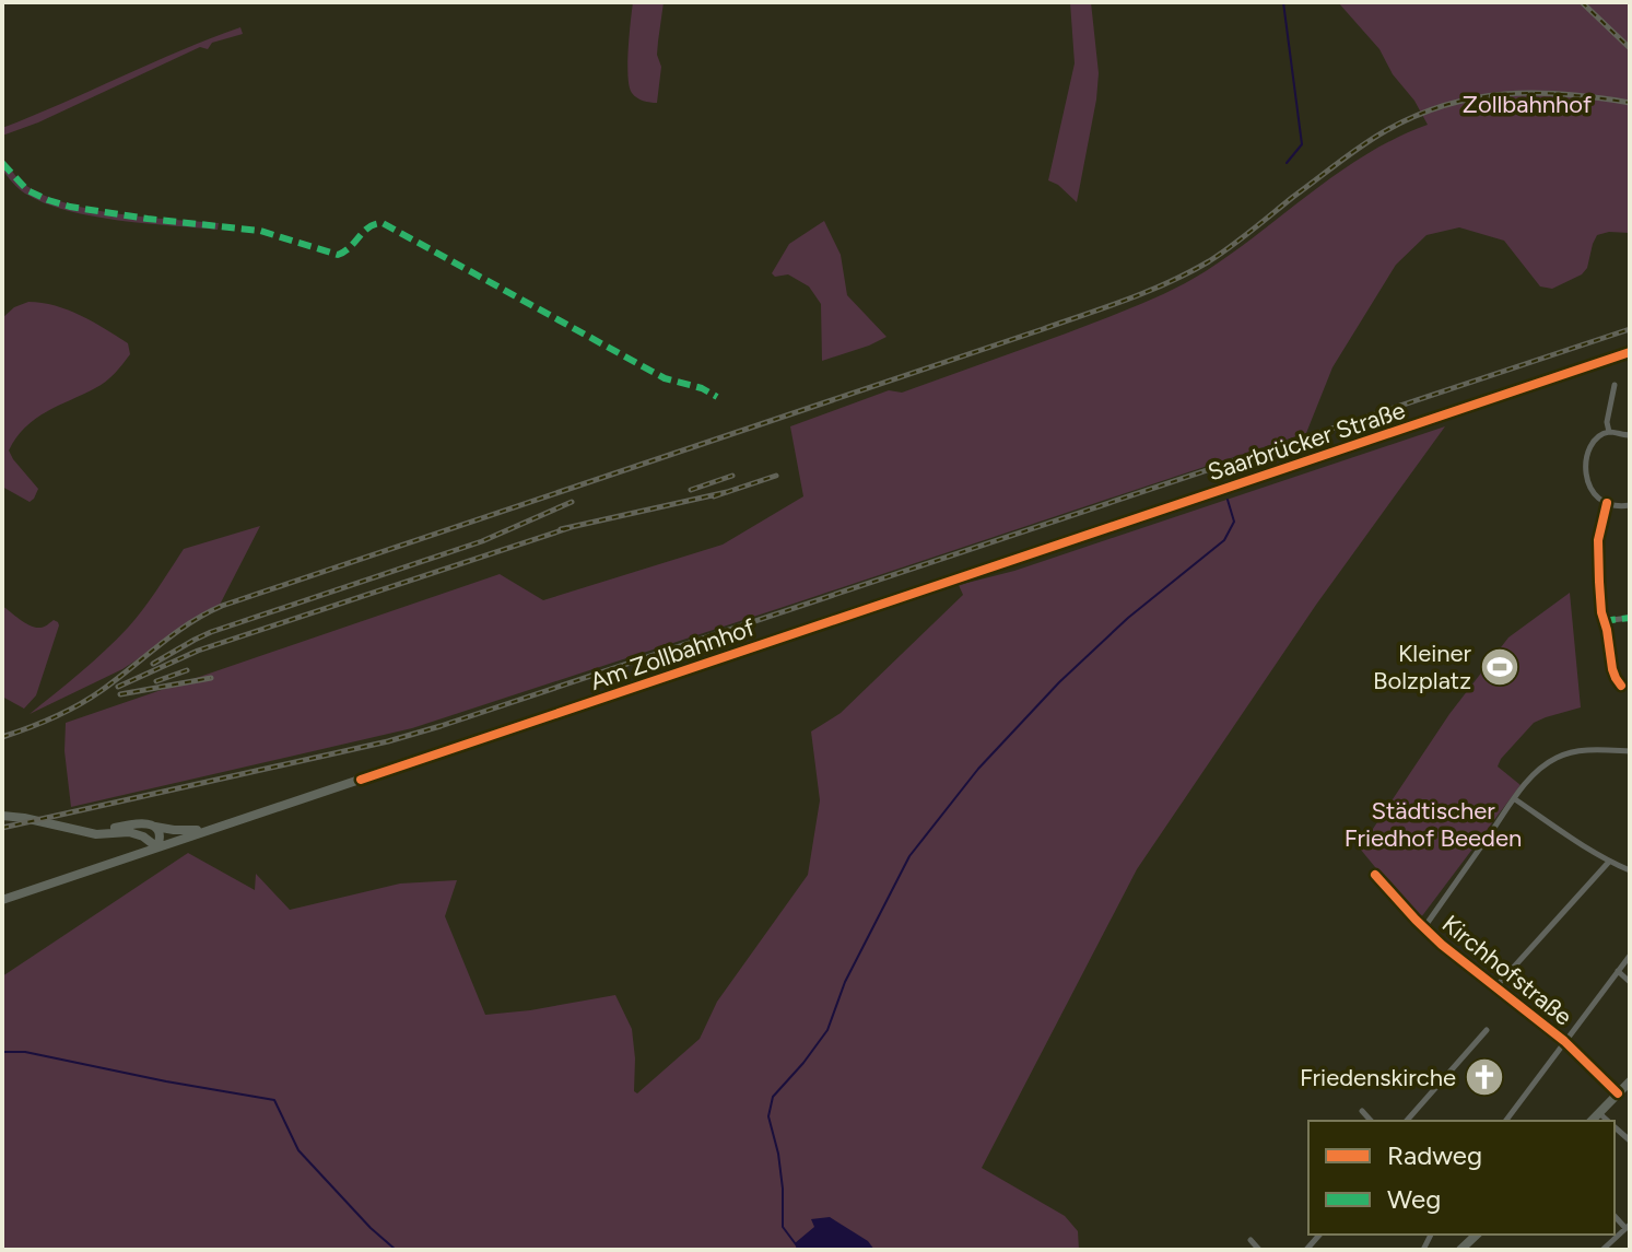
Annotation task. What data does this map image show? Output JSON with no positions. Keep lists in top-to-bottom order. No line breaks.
{"streets":{"main road":["Saarbrücker Straße","Am Zollbahnhof"],"street":["Kirchhofstraße"]},"crossings":[["Saarbrücker Straße","Am Zollbahnhof"]],"parks":["Zollbahnhof","Städtischer Friedhof Beeden"],"places":{"sports":["Kleiner Bolzplatz"],"church":["Friedenskirche"]},"legend":["Radweg","Weg"]}
